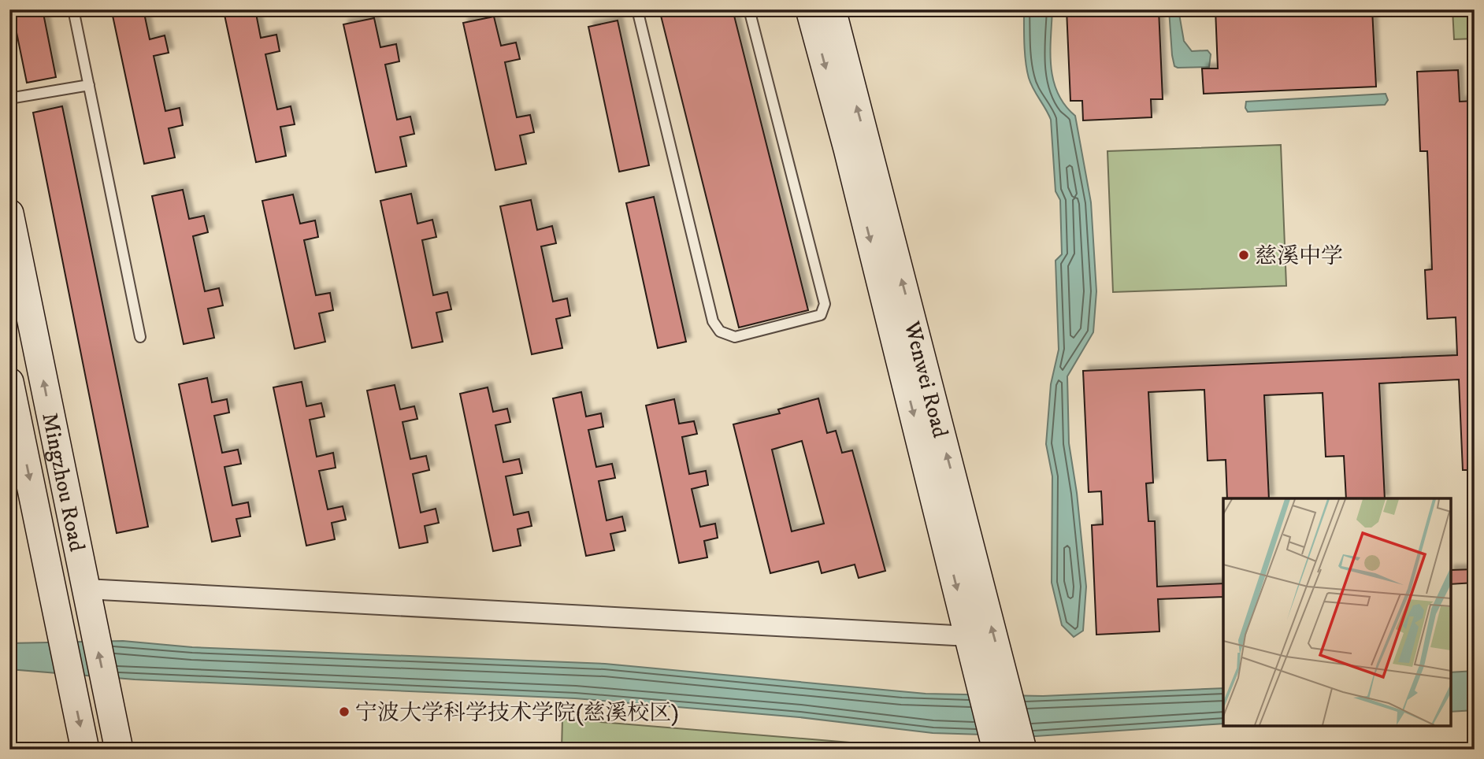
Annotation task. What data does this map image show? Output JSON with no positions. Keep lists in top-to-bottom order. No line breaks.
{"streets":{"main road":["Wenwei Road","Mingzhou Road"]},"places":["慈溪中学","宁波大学科学技术学院(慈溪校区)"]}
